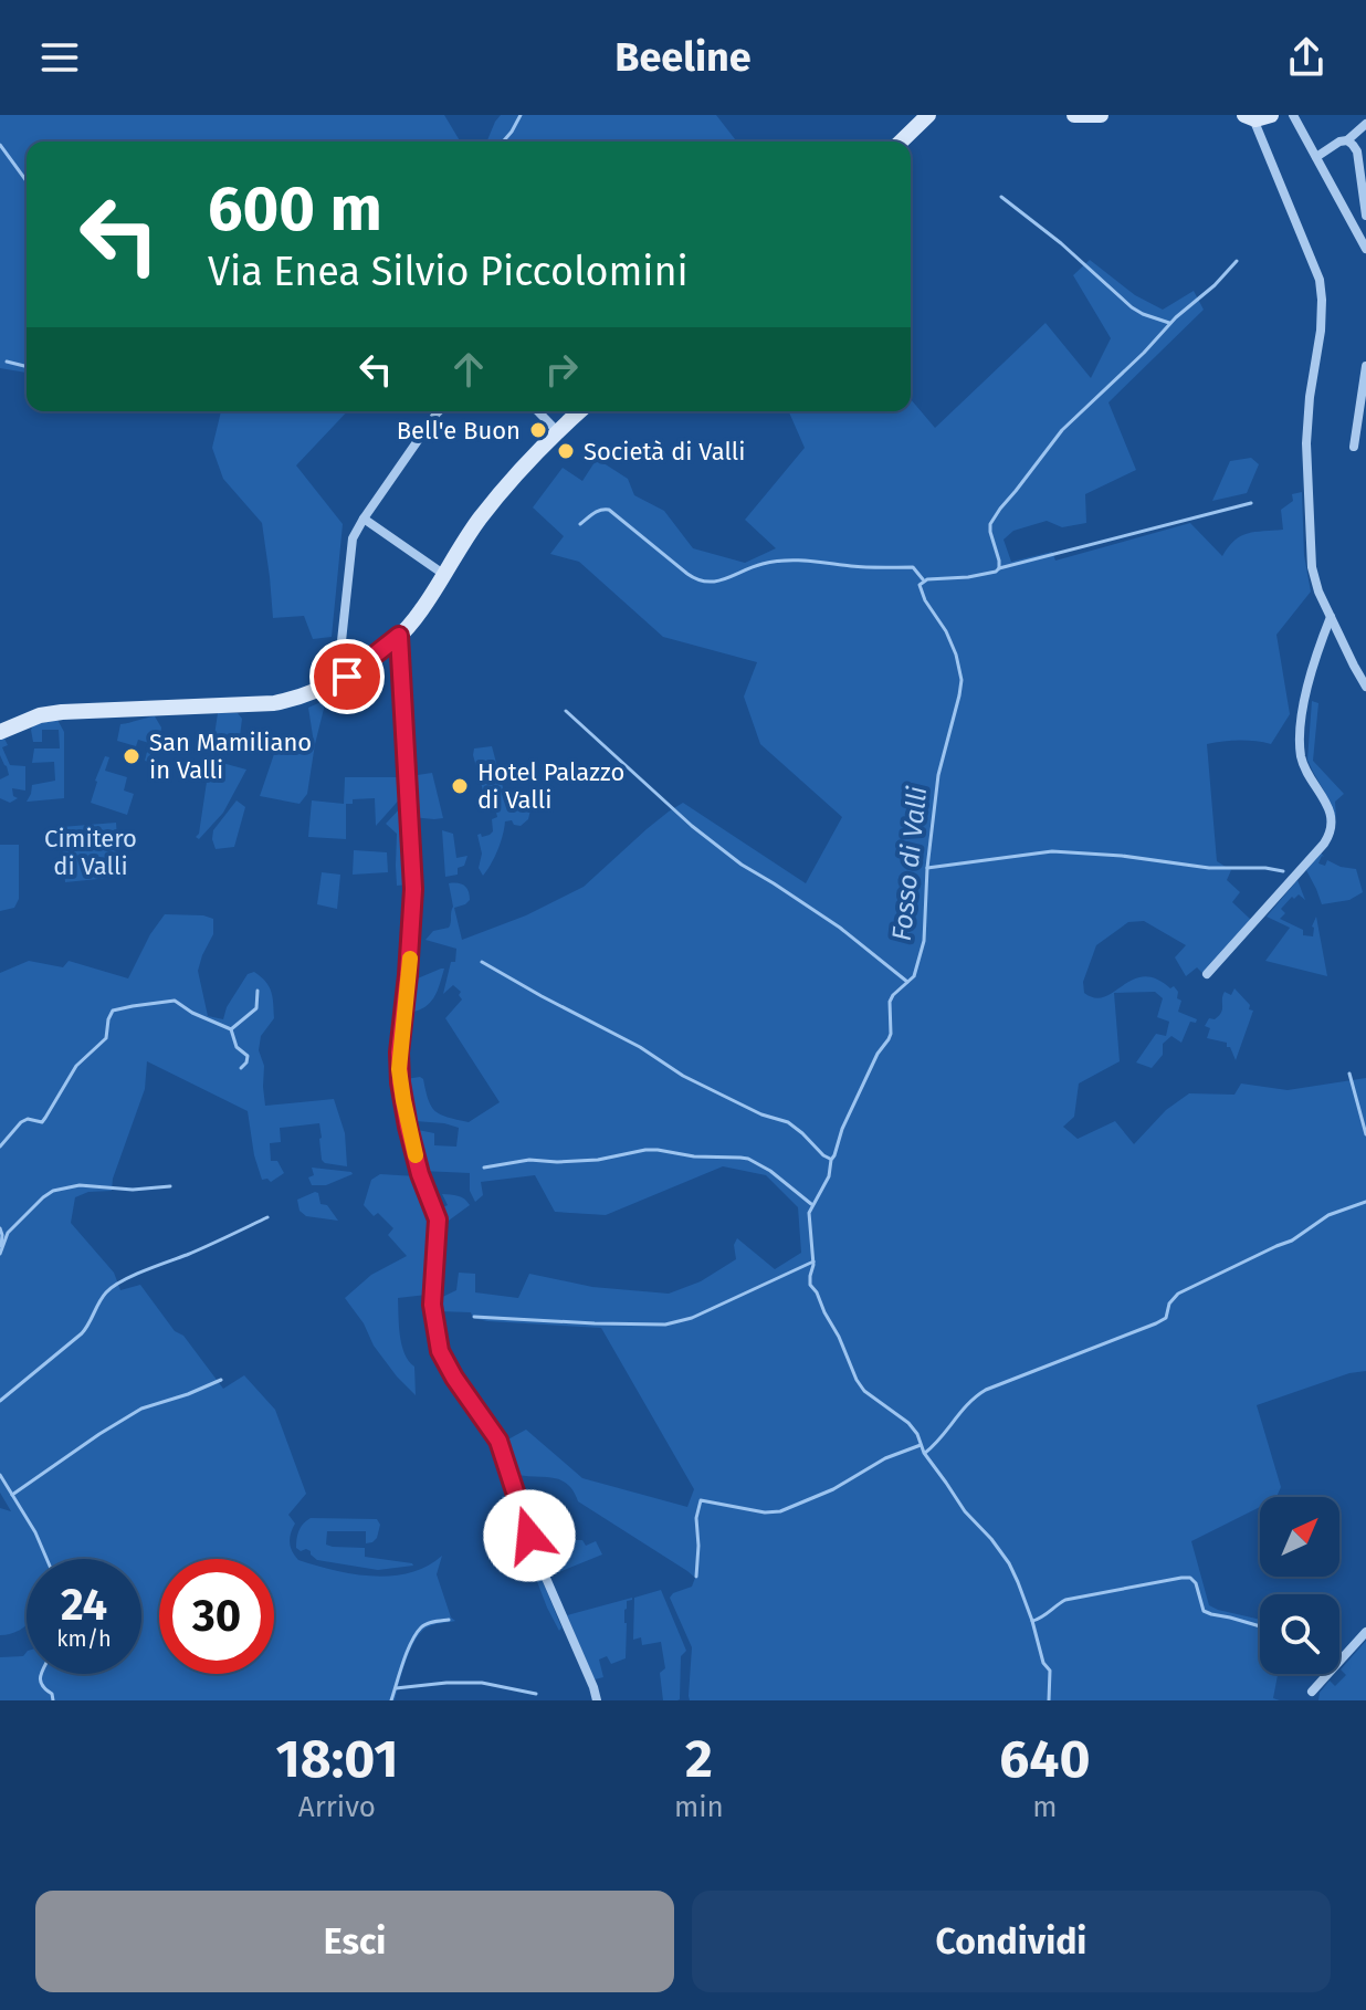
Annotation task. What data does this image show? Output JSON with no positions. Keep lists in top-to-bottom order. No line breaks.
{"water":["Fosso di Valli"],"parks":["Cimitero di Valli"],"places":["Bell'e Buon","Società di Valli","San Mamiliano in Valli","Hotel Palazzo di Valli"],"north":"top right","page":{"header":"Beeline","turn":["600 m","Via Enea Silvio Piccolomini"],"speed":"24 km/h","limit":"30","eta":["18:01","Arrivo","2","min","640","m"],"buttons":["Esci","Condividi"]}}
